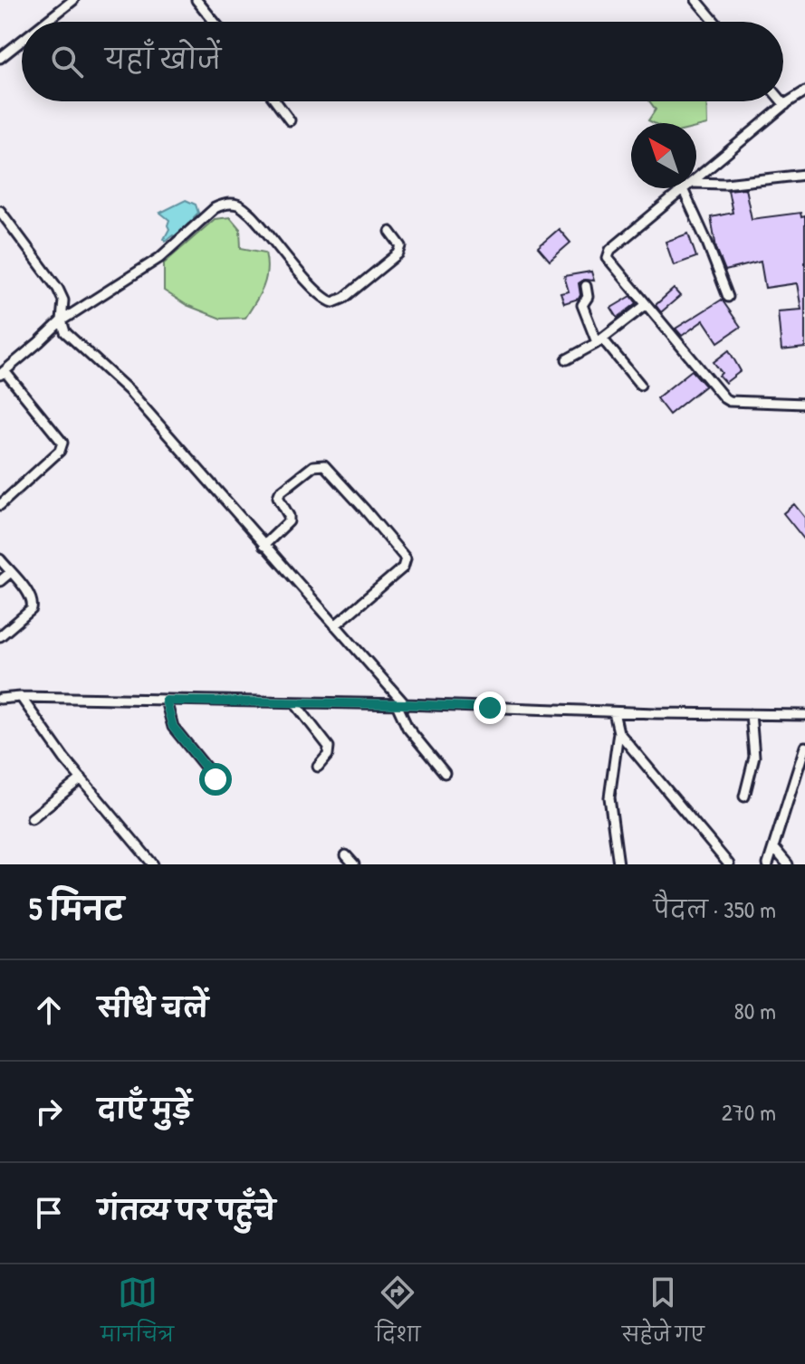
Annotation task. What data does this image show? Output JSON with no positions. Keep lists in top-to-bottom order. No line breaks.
{"north":"top left","page":{"search":"यहाँ खोजें","heading":["5 मिनट","पैदल · 350 m"],"list":[["सीधे चलें","80 m"],["दाएँ मुड़ें","270 m"],"गंतव्य पर पहुँचे"],"nav":["मानचित्र","दिशा","सहेजे गए"]}}
